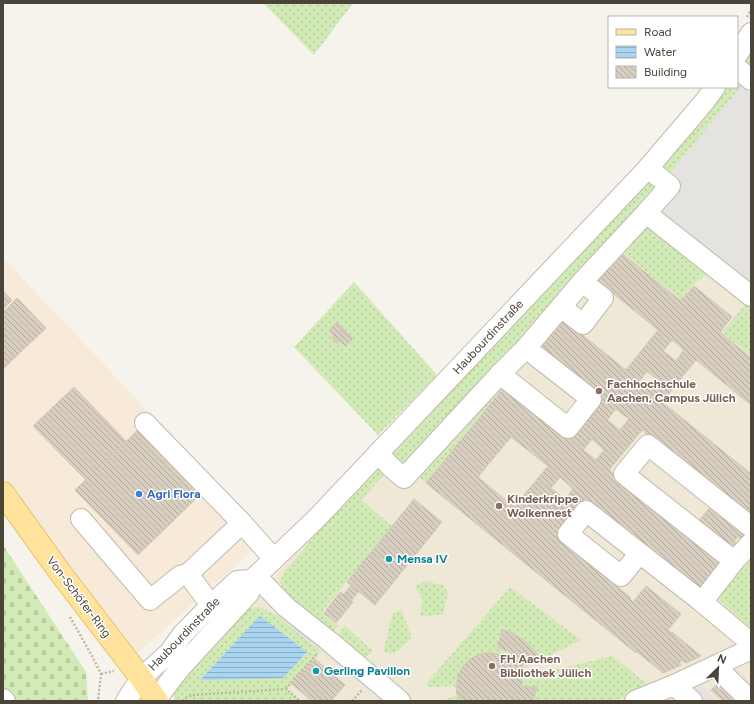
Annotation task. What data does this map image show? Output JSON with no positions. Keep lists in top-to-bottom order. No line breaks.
{"streets":{"main road":["Von-Schöfer-Ring"],"street":["Haubourdinstraße"]},"crossings":[["Haubourdinstraße","Von-Schöfer-Ring"]],"places":["Fachhochschule Aachen, Campus Jülich","Agri Flora","Kinderkrippe Wolkennest","Mensa IV","FH Aachen Bibliothek Jülich","Gerling Pavillon"],"legend":["Road","Water","Building"],"north":"top right"}
